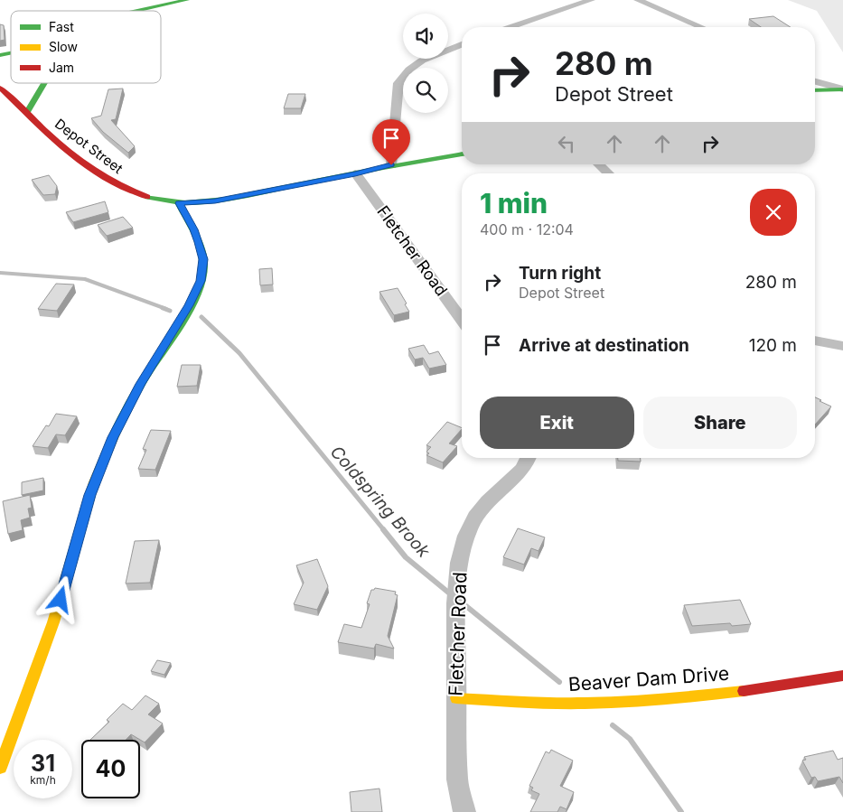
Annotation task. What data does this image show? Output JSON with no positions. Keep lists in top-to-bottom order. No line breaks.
{"streets":{"street":["Depot Street","Fletcher Road","Beaver Dam Drive"]},"crossings":[["Depot Street","Fletcher Road"],["Fletcher Road","Beaver Dam Drive"]],"water":["Coldspring Brook"],"legend":["Fast","Slow","Jam"],"page":{"turn":["280 m","Depot Street"],"heading":["1 min","400 m · 12:04"],"list":[{"name":"Turn right","note":"Depot Street","value":"280 m"},{"name":"Arrive at destination","value":"120 m"}],"buttons":["Exit","Share"],"speed":"31 km/h","limit":"40"}}
